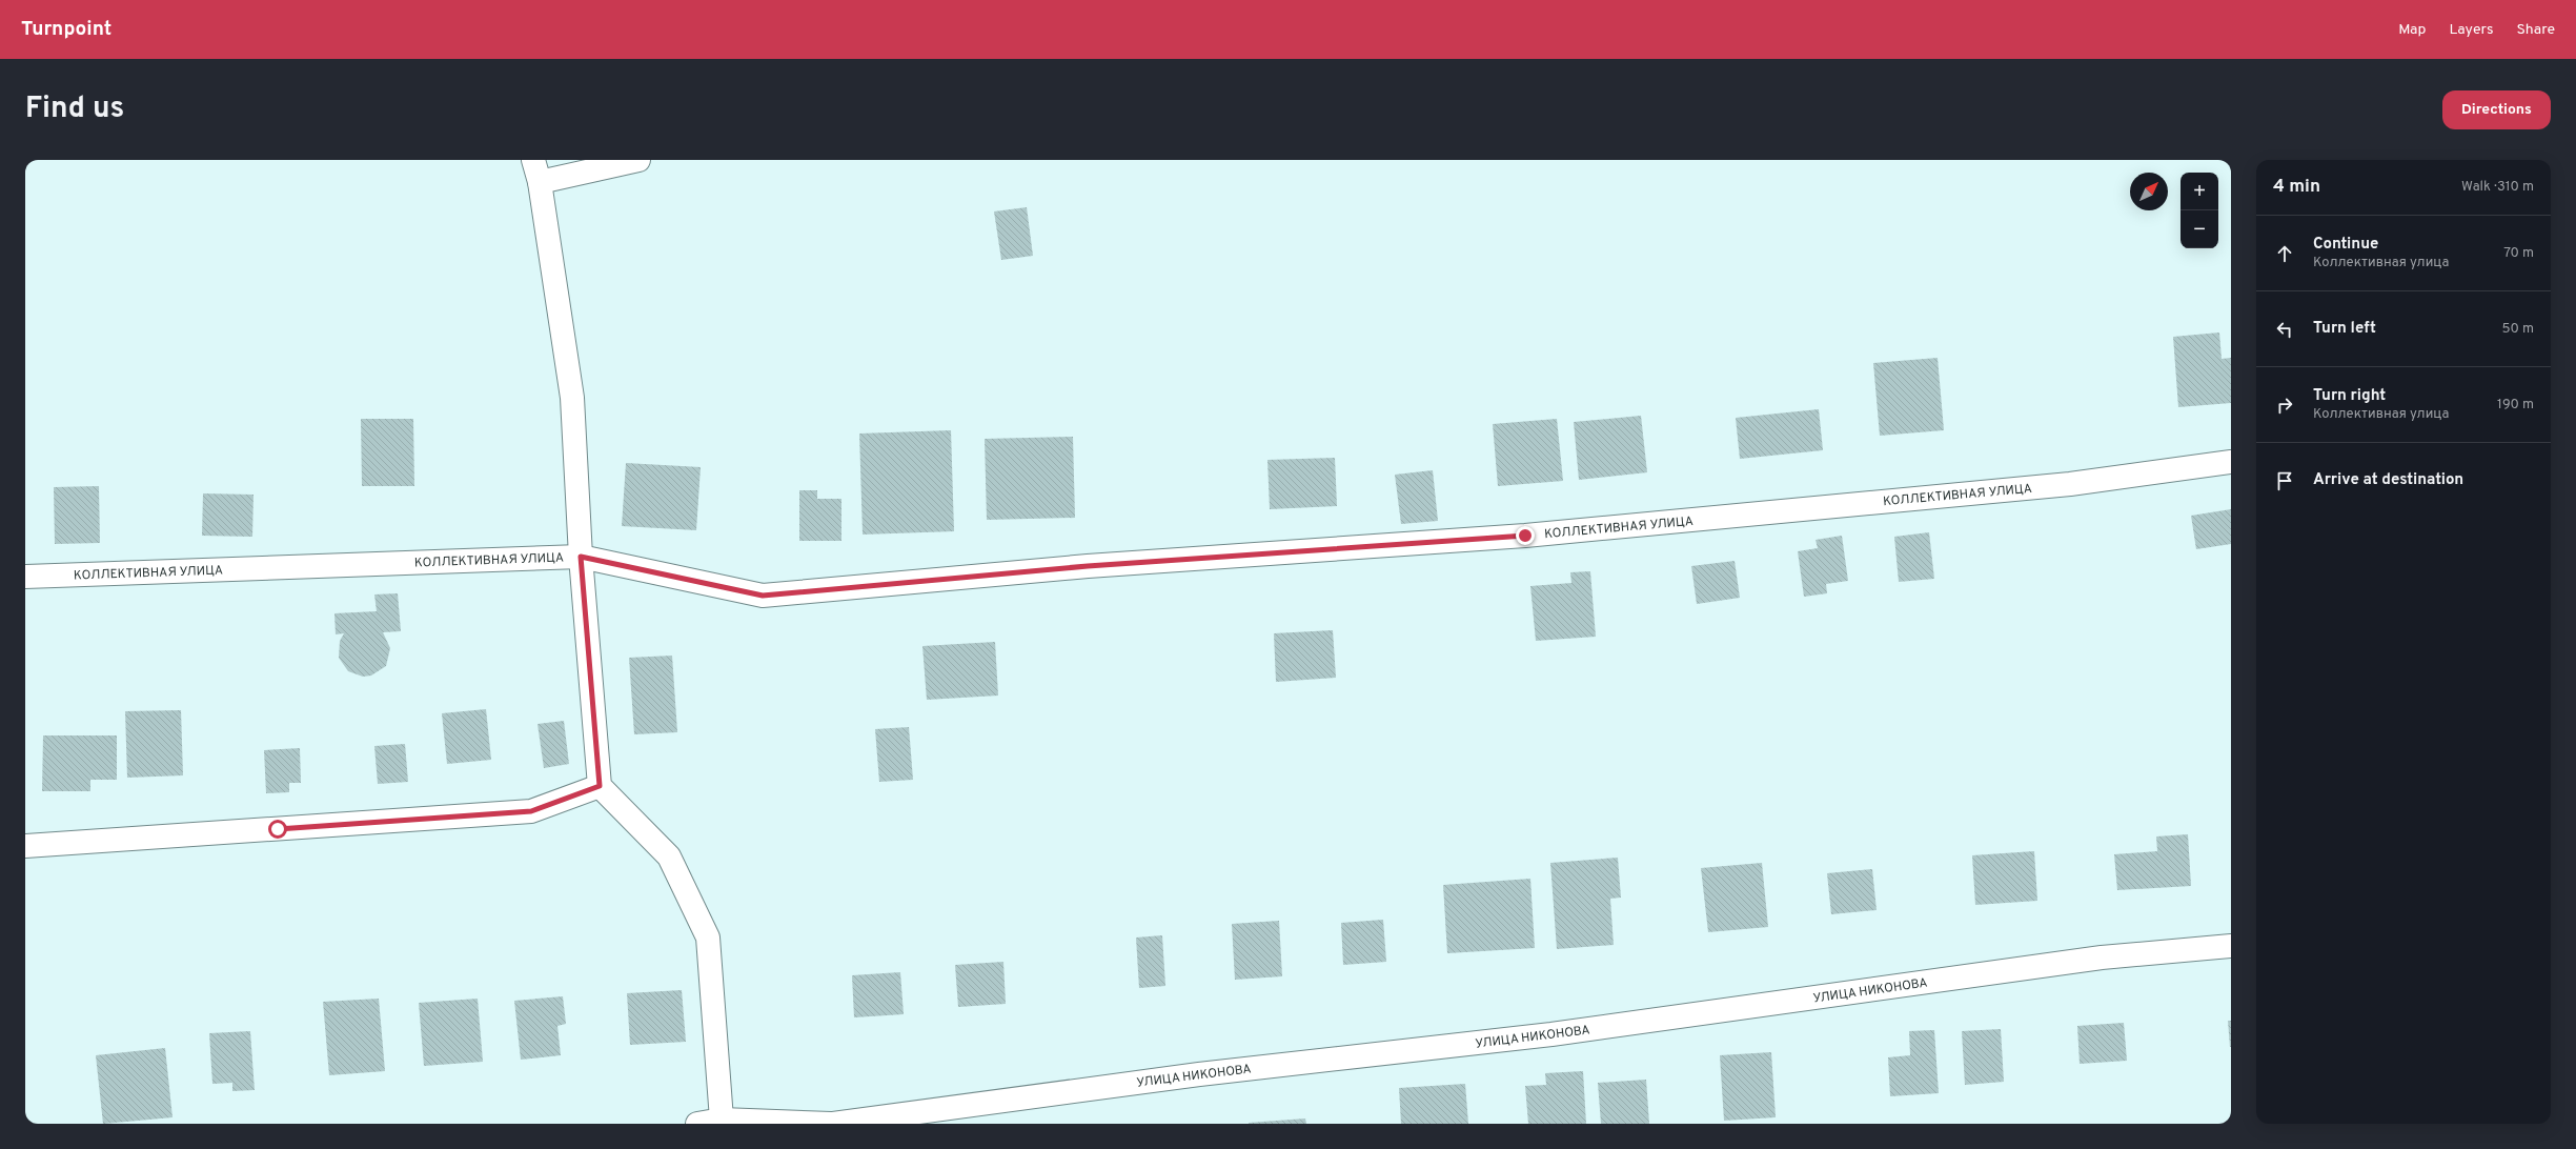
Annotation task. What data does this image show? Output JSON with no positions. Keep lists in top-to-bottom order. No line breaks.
{"streets":{"street":["КОЛЛЕКТИВНАЯ УЛИЦА","УЛИЦА НИКОНОВА"]},"north":"top right","page":{"header":"Turnpoint","nav":["Map","Layers","Share"],"title":"Find us","buttons":"Directions","heading":["4 min","Walk · 310 m"],"map_buttons":["+","−"],"list":[["Continue","Коллективная улица","70 m"],["Turn left","50 m"],["Turn right","Коллективная улица","190 m"],"Arrive at destination"]}}
